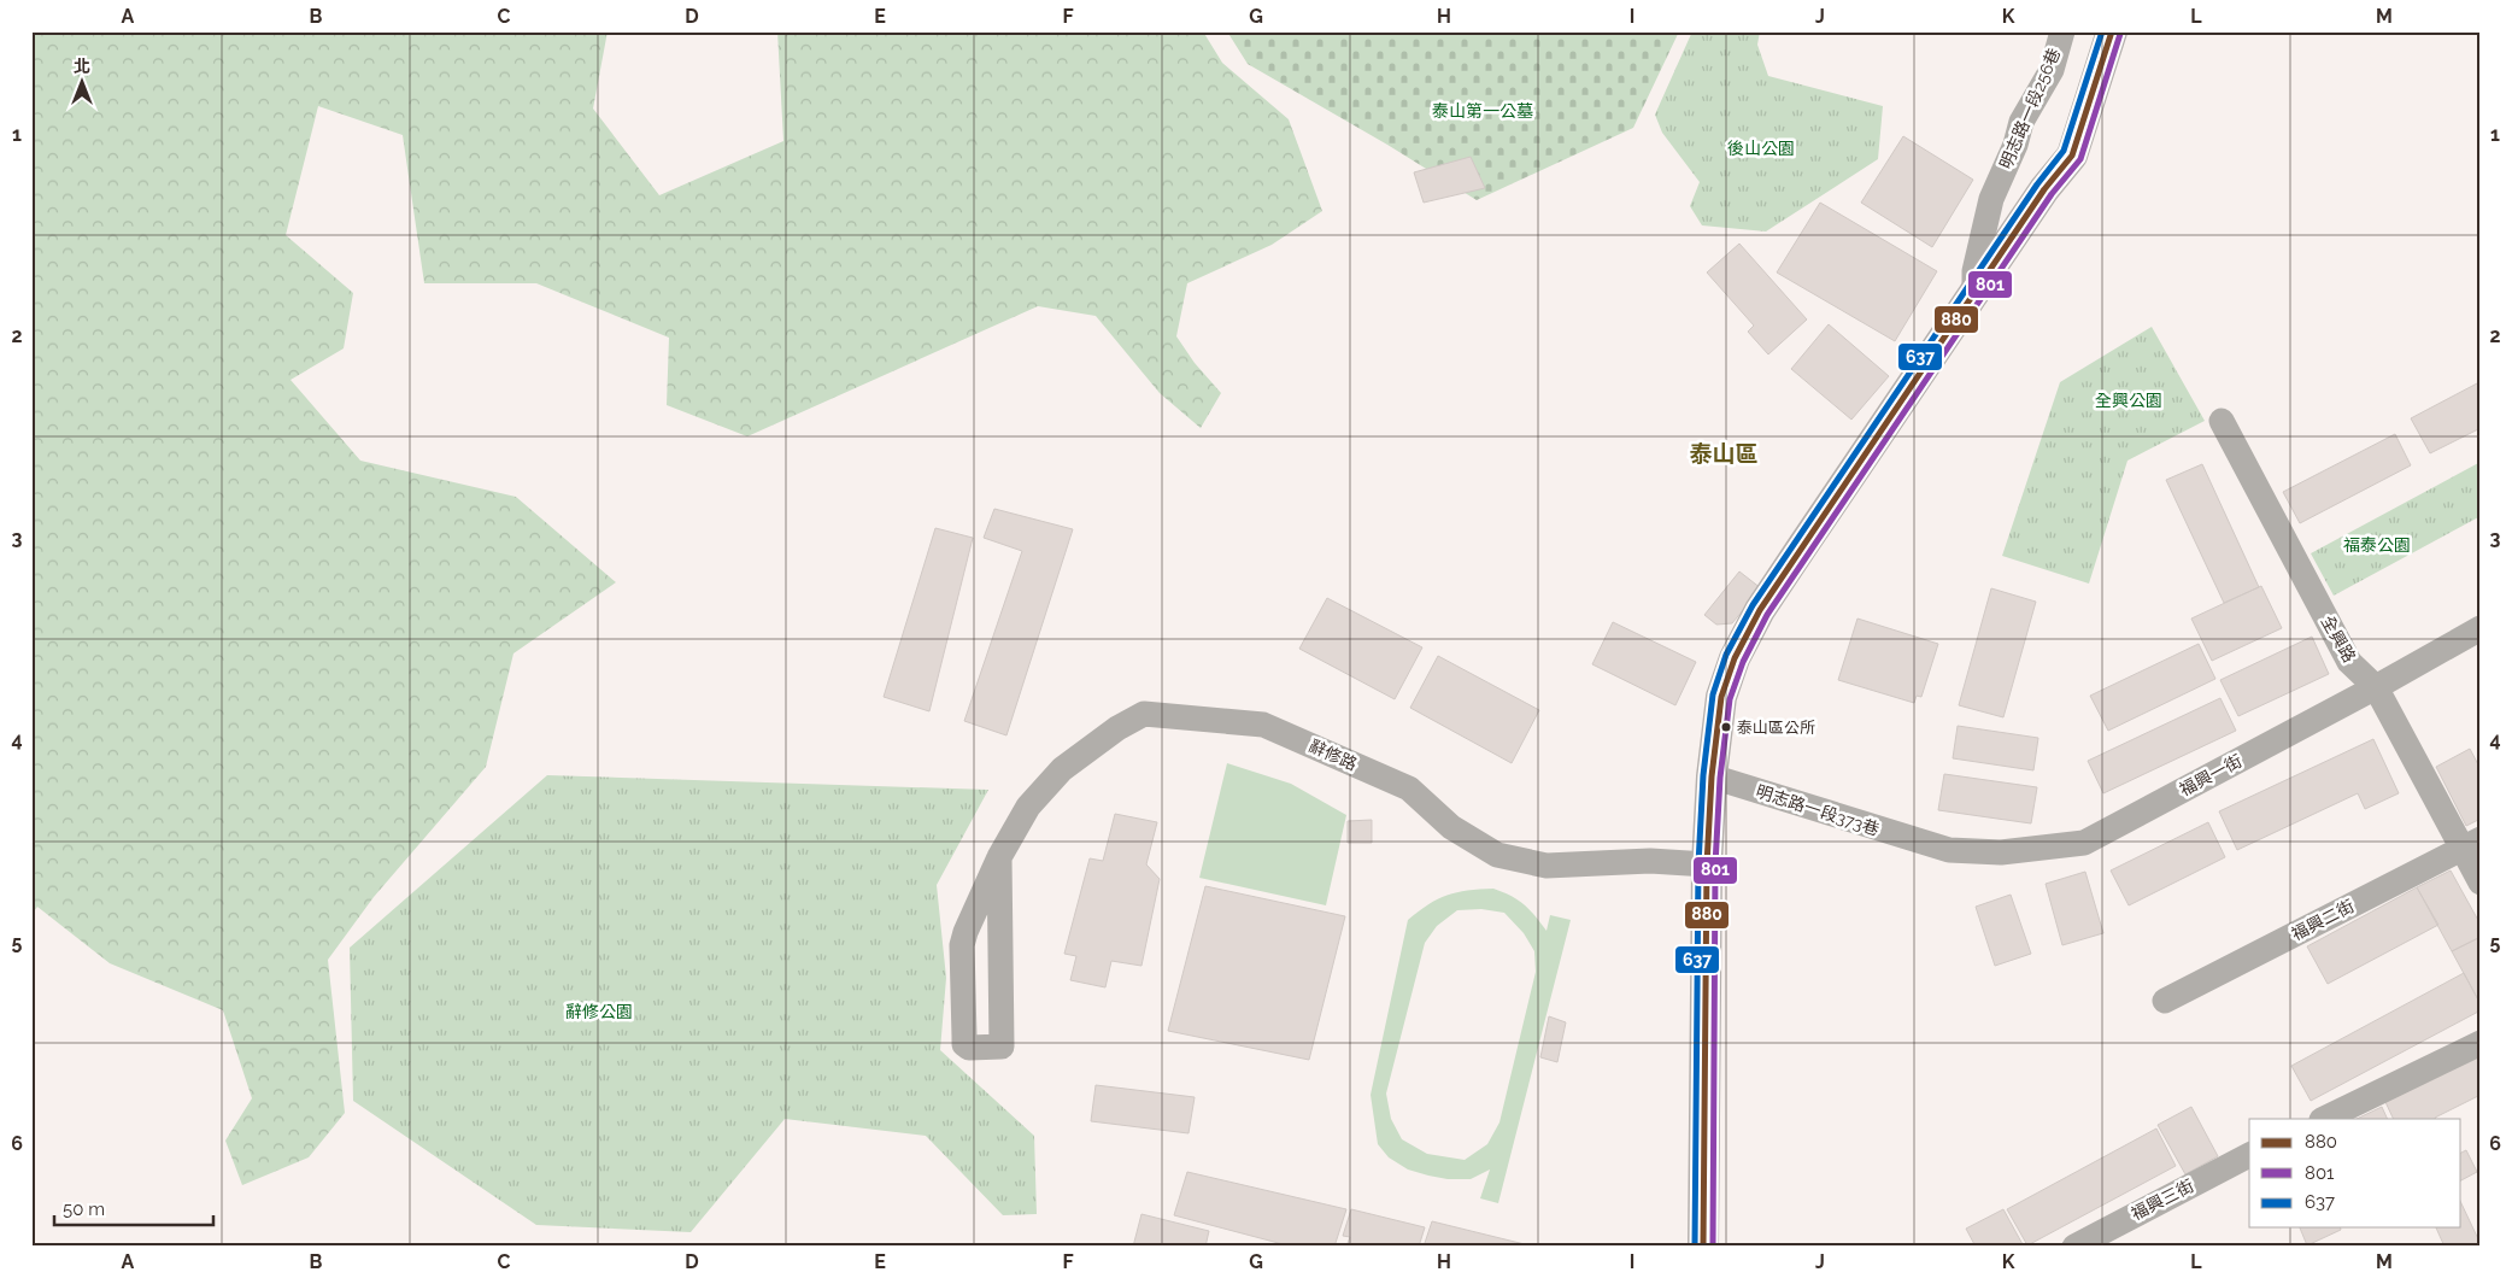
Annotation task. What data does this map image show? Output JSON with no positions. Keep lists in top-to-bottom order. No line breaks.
{"streets":{"street":["明志路一段256巷","全興路","辭修路","福興一街","明志路一段373巷","福興二街","福興三街"]},"crossings":[["全興路","福興一街"],["全興路","福興二街"],["福興一街","明志路一段373巷"]],"districts":["泰山區"],"parks":["泰山第一公墓","後山公園","全興公園","福泰公園","辭修公園"],"places":["泰山區公所"],"lines":["transit line 880","transit line 637","transit line 801"],"legend":["880","801","637"],"scale_bar":"50 m","north":"top","grid":{"columns":["A","B","C","D","E","F","G","H","I","J","K","L","M"],"rows":["1","2","3","4","5","6"]}}
